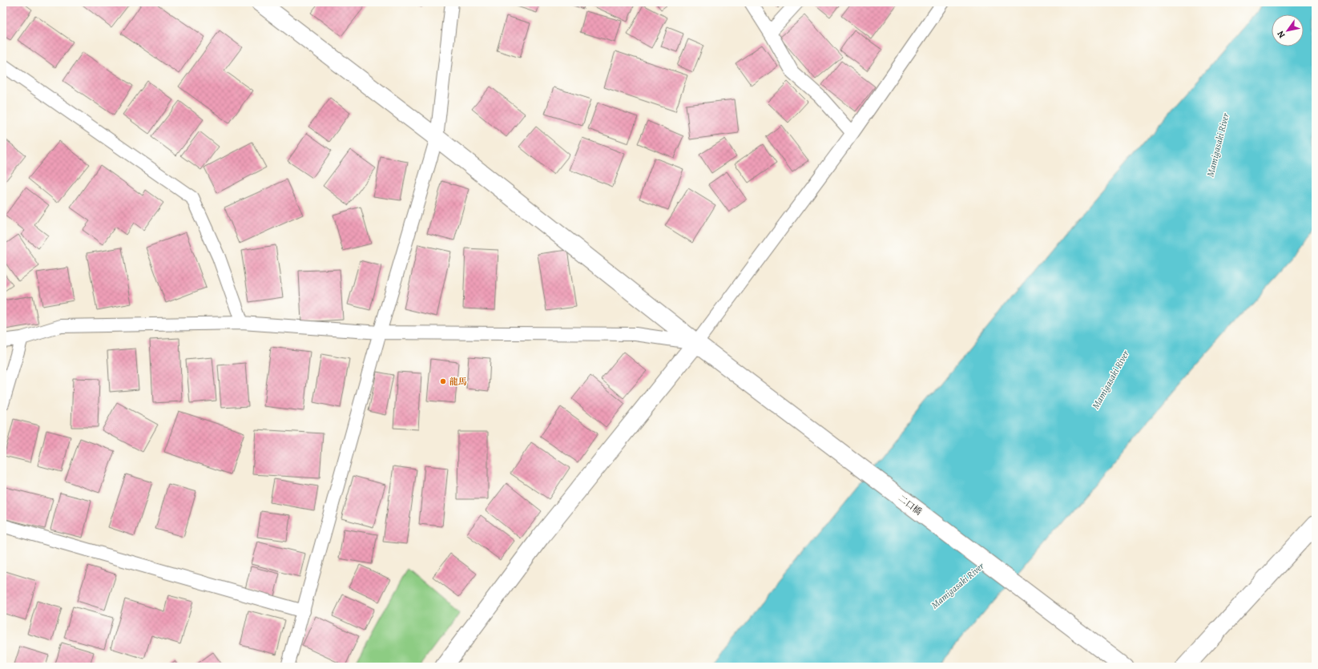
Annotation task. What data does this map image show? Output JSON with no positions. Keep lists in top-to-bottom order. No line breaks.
{"streets":{"street":["二口橋"]},"water":["Mamigasaki River"],"places":["龍馬"],"north":"bottom left"}
